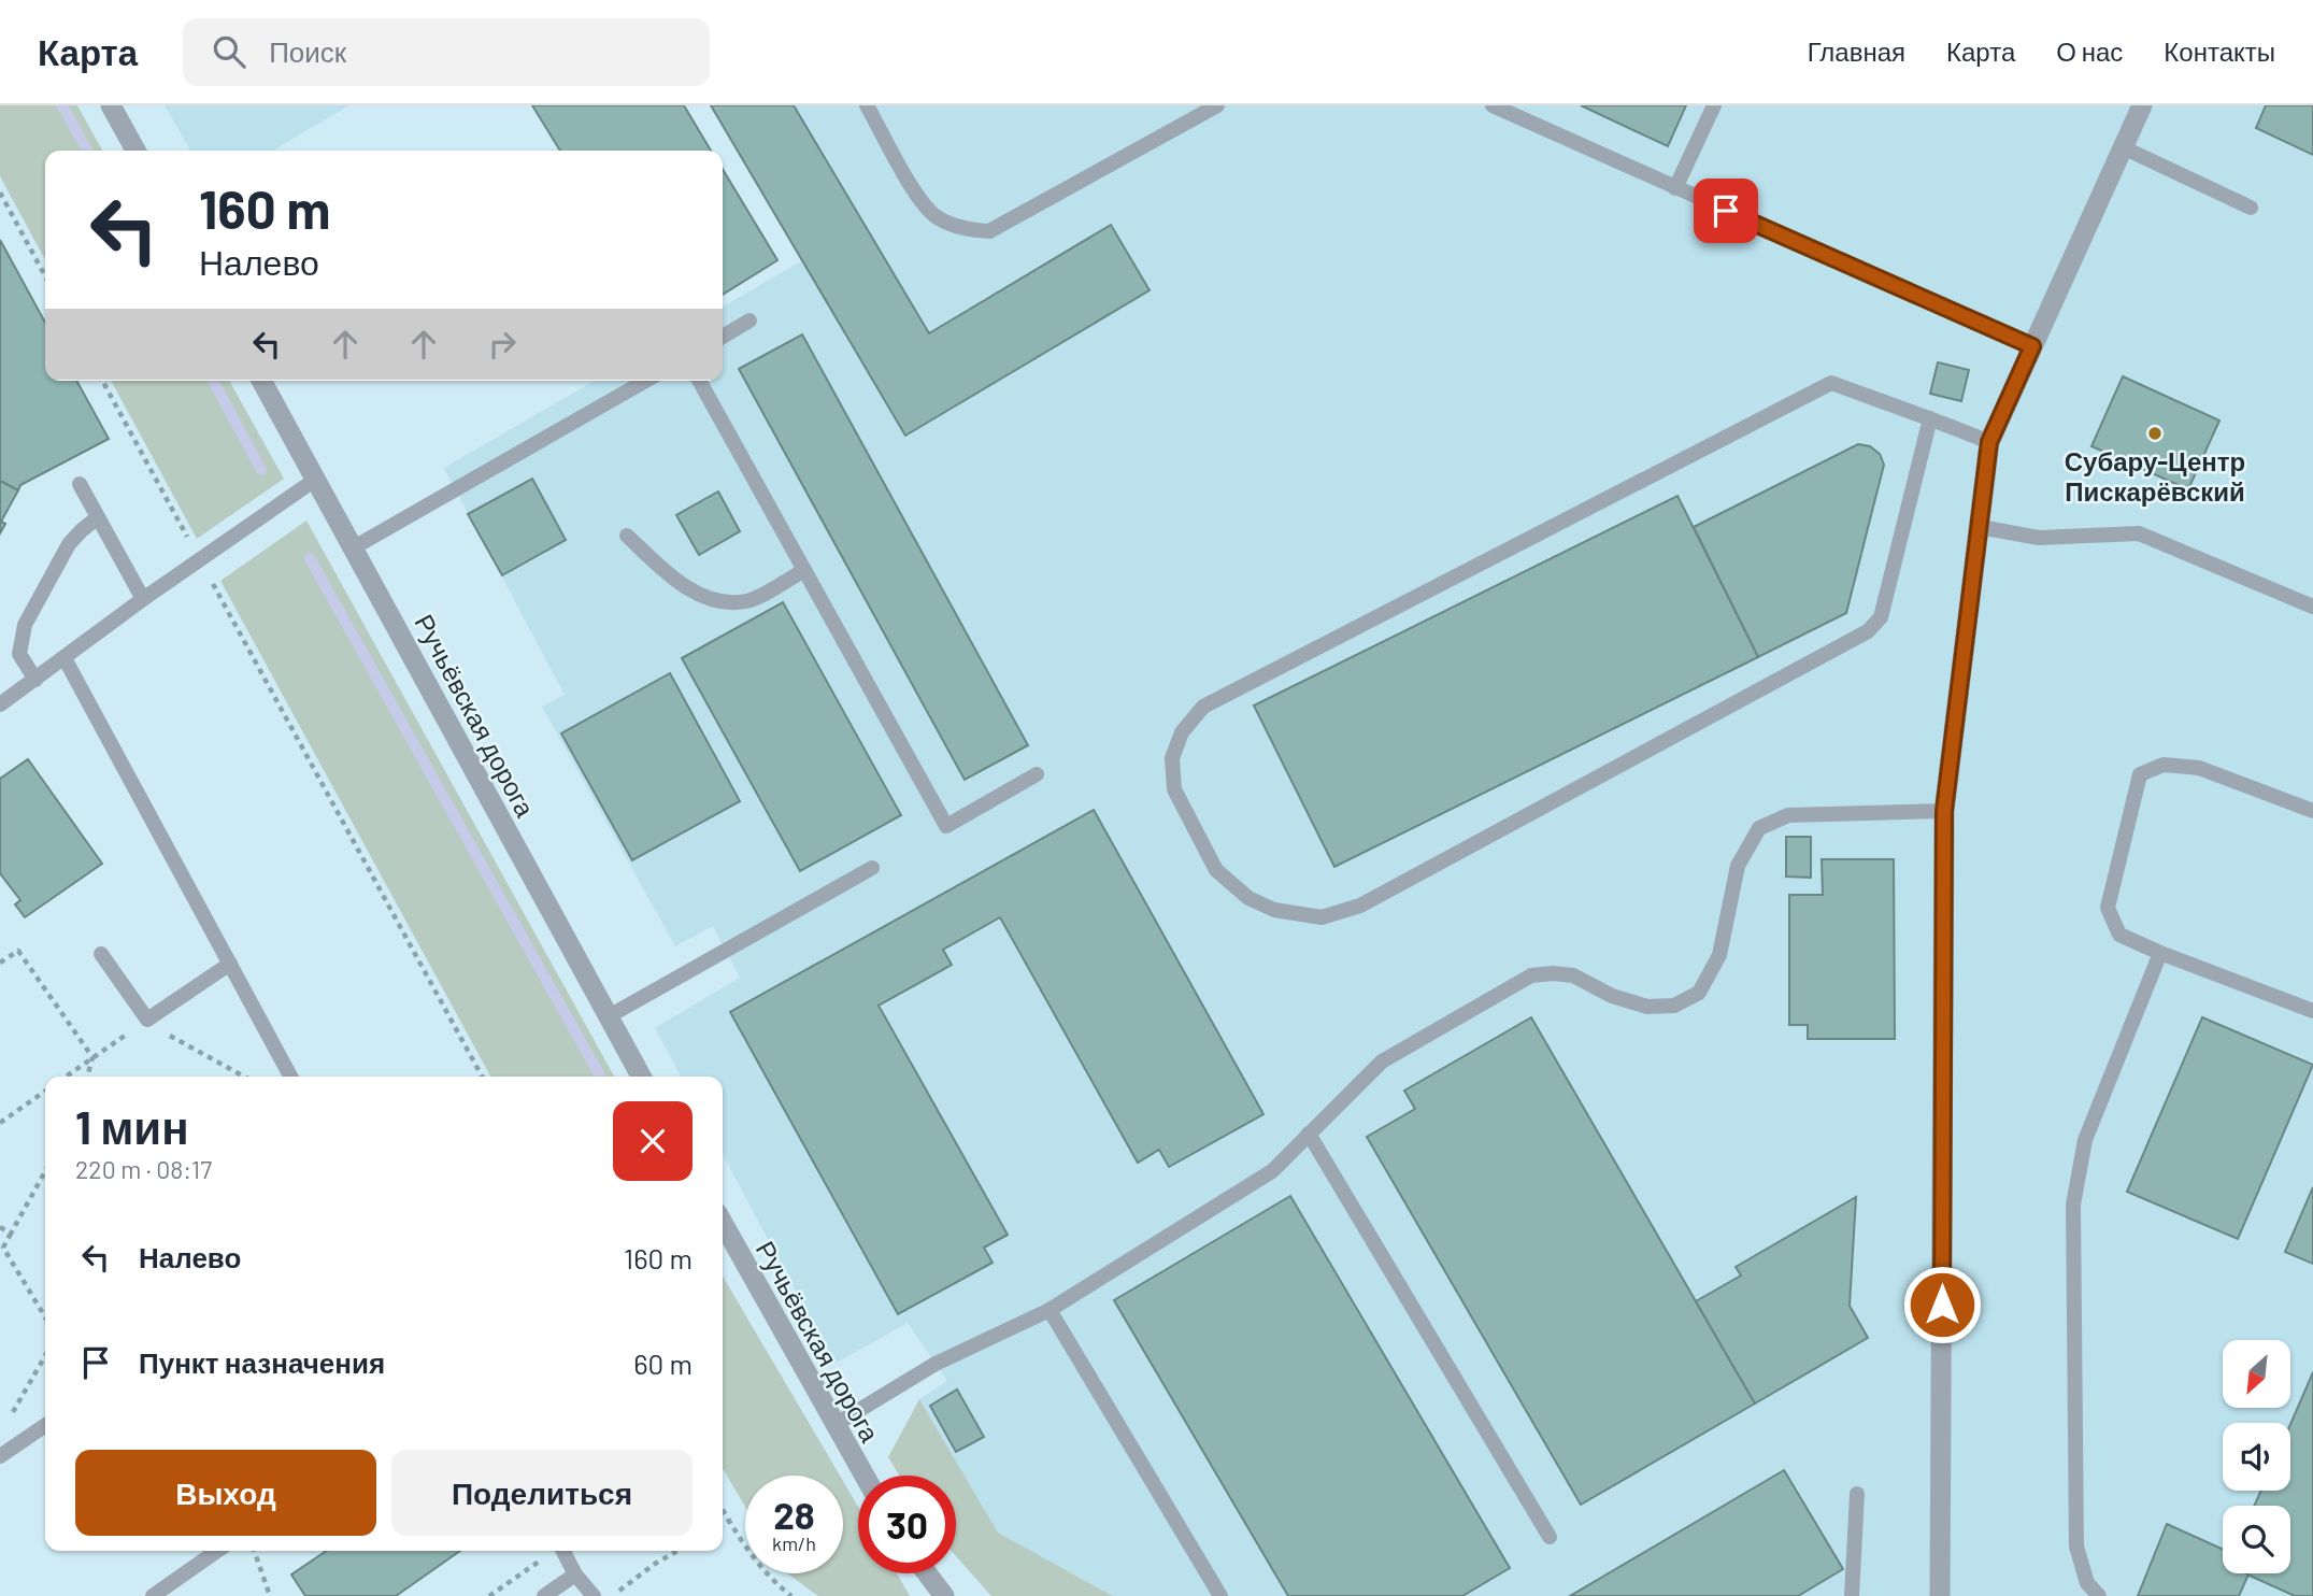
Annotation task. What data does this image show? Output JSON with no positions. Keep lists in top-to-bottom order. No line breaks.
{"streets":{"street":["Ручьёвская дорога"]},"places":["Субару-Центр Пискарёвский"],"north":"bottom left","page":{"header":"Карта","search":"Поиск","nav":["Главная","Карта","О нас","Контакты"],"turn":["160 m","Налево"],"heading":["1 мин","220 m · 08:17"],"list":[{"name":"Налево","value":"160 m"},{"name":"Пункт назначения","value":"60 m"}],"buttons":["Выход","Поделиться"],"speed":"28 km/h","limit":"30"}}
